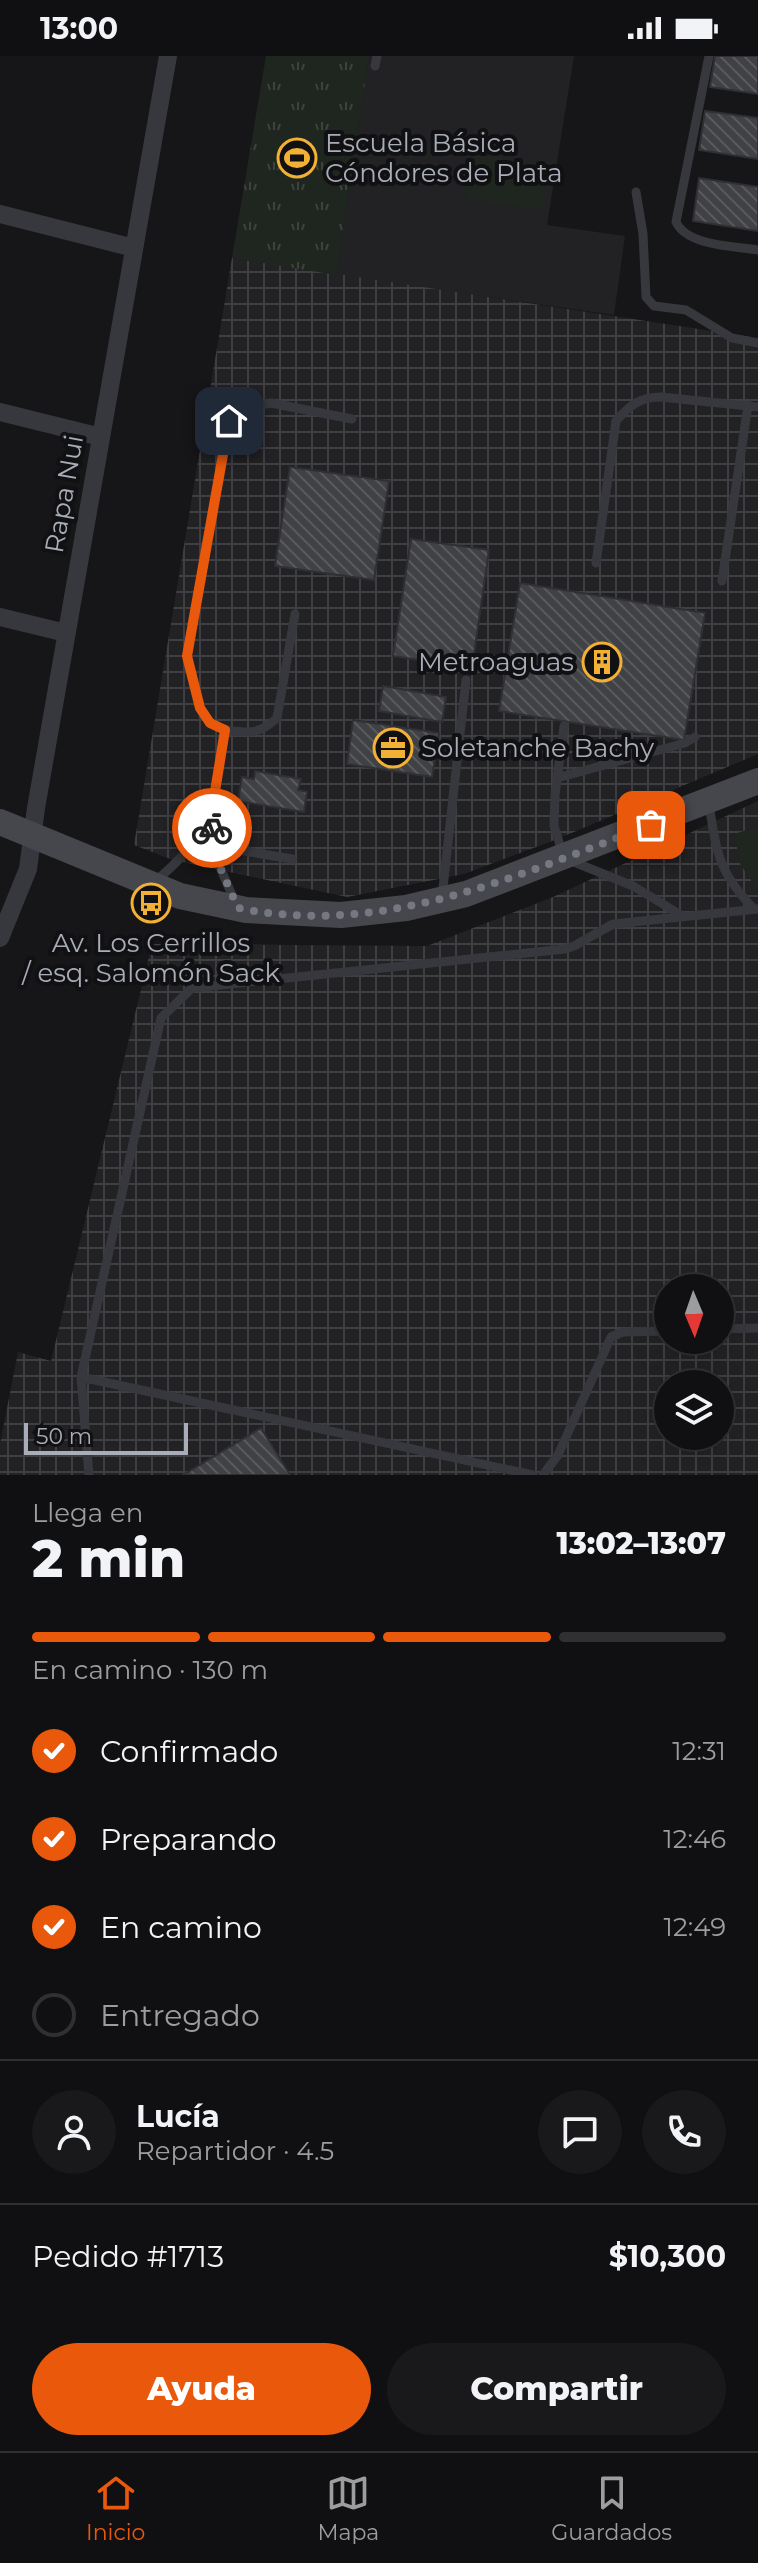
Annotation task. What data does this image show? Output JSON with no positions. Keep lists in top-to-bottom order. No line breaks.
{"streets":{"street":["Rapa Nui"]},"places":{"sports":["Escuela Básica Cóndores de Plata"],"building":["Metroaguas"],"office":["Soletanche Bachy"],"bus stop":["Av. Los Cerrillos / esq. Salomón Sack"]},"scale_bar":"50 m","north":"bottom","page":{"status":"13:00","scale":"50 m","heading":["2 min","Llega en","13:02–13:07"],"panel":["Lucía","Repartidor · 4.5","Pedido #1713","$10,300"],"bar":"En camino · 130 m","list":[["Confirmado","12:31"],["Preparando","12:46"],["En camino","12:49"],"Entregado"],"buttons":["Ayuda","Compartir"],"tabs":["Inicio","Mapa","Guardados"]}}
